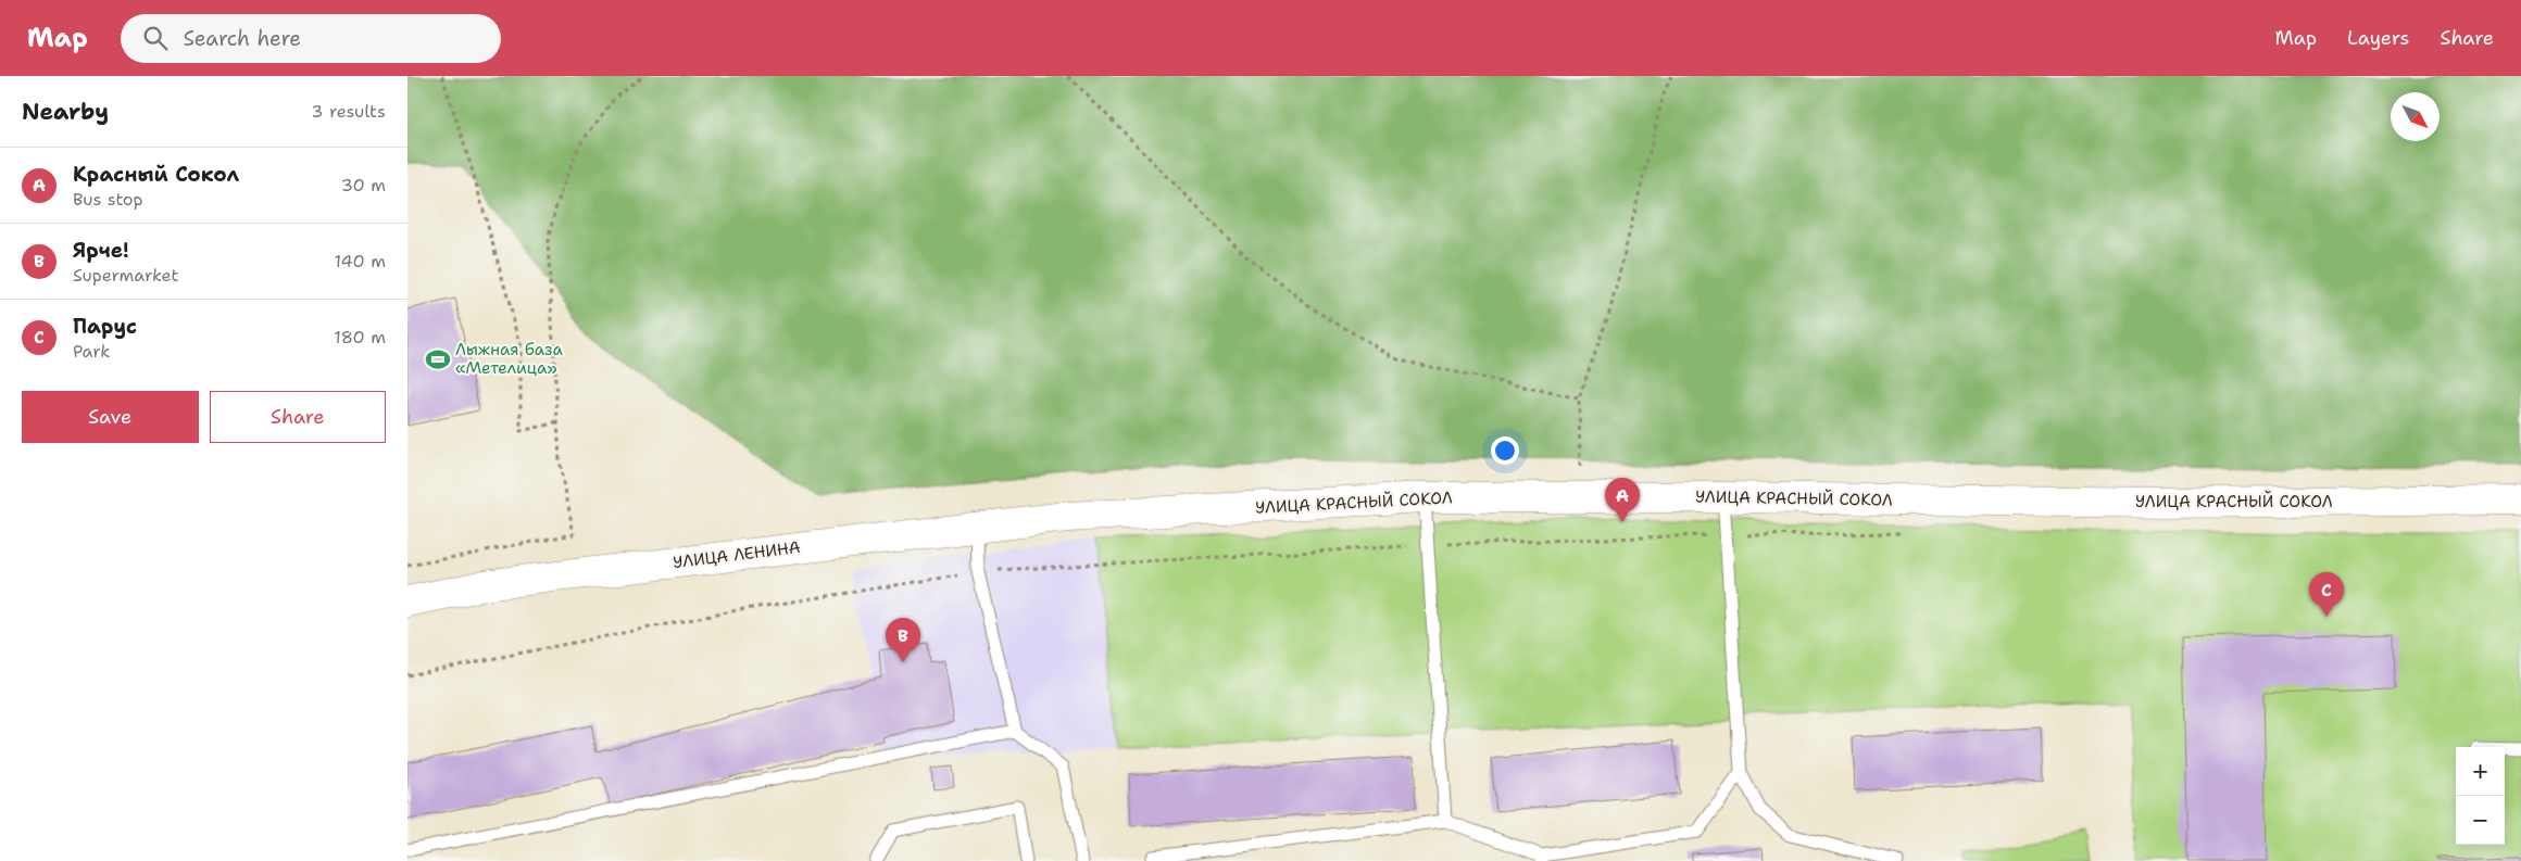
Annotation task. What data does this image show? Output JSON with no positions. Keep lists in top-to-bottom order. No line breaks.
{"streets":{"street":["УЛИЦА КРАСНЫЙ СОКОЛ","УЛИЦА ЛЕНИНА"]},"crossings":[["УЛИЦА КРАСНЫЙ СОКОЛ","УЛИЦА ЛЕНИНА"]],"places":{"sports":["Лыжная база «Метелица»"]},"north":"bottom right","page":{"header":"Map","search":"Search here","nav":["Map","Layers","Share"],"heading":["Nearby","3 results"],"list":[{"mark":"A","name":"Красный Сокол","note":"Bus stop","value":"30 m"},{"mark":"B","name":"Ярче!","note":"Supermarket","value":"140 m"},{"mark":"C","name":"Парус","note":"Park","value":"180 m"}],"buttons":["Save","Share"],"pins":["A","C","B"],"map_buttons":["+","−"]}}
